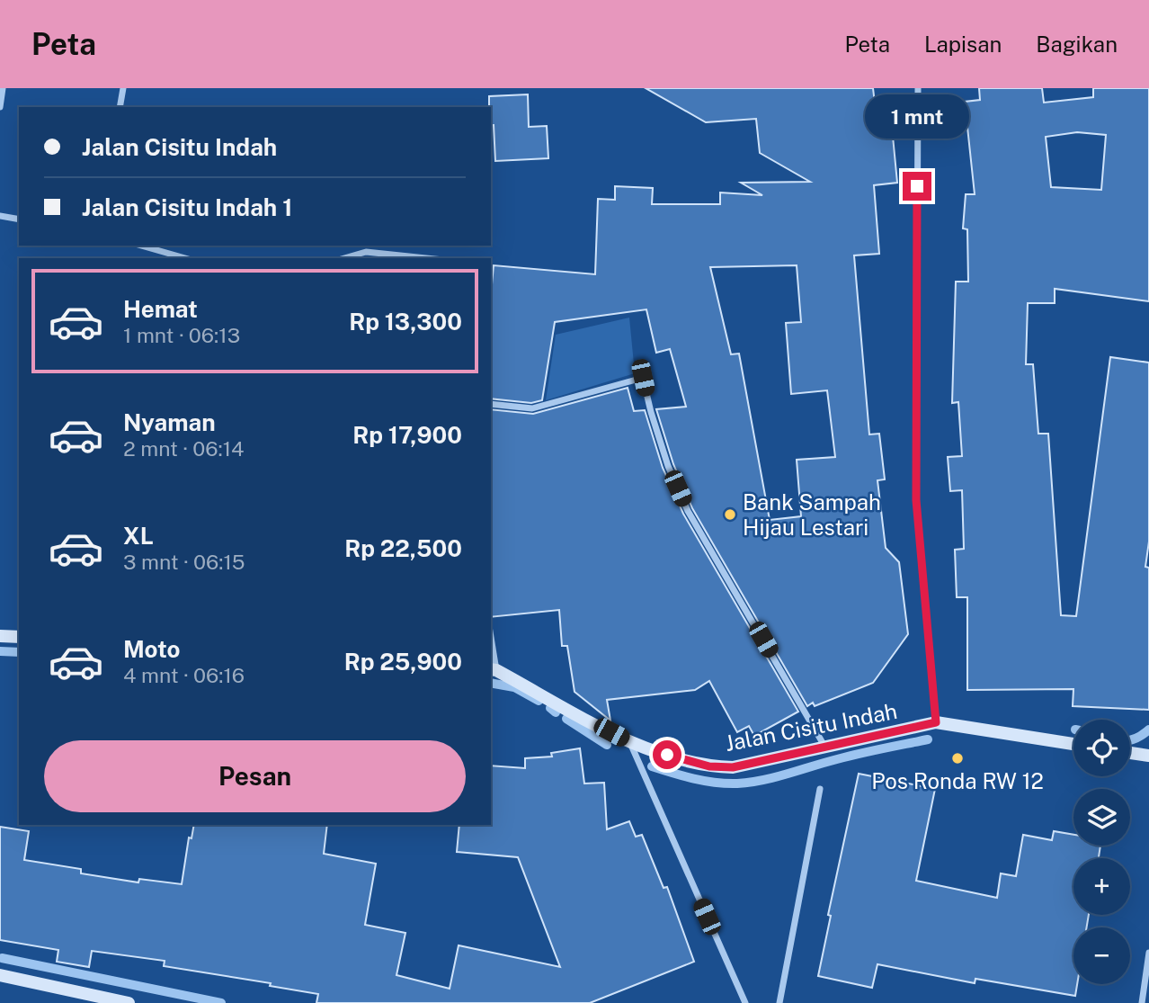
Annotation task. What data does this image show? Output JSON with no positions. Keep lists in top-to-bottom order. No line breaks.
{"streets":{"street":["Jalan Cisitu Indah"]},"places":["Bank Sampah Hijau Lestari","Pos Ronda RW 12"],"page":{"header":"Peta","nav":["Peta","Lapisan","Bagikan"],"bubble":"1 mnt","banner":["Jalan Cisitu Indah","Jalan Cisitu Indah 1"],"list":[{"name":"Hemat","note":"1 mnt · 06:13","value":"Rp 13,300"},{"name":"Nyaman","note":"2 mnt · 06:14","value":"Rp 17,900"},{"name":"XL","note":"3 mnt · 06:15","value":"Rp 22,500"},{"name":"Moto","note":"4 mnt · 06:16","value":"Rp 25,900"}],"map_buttons":["+","−"],"buttons":"Pesan"}}
